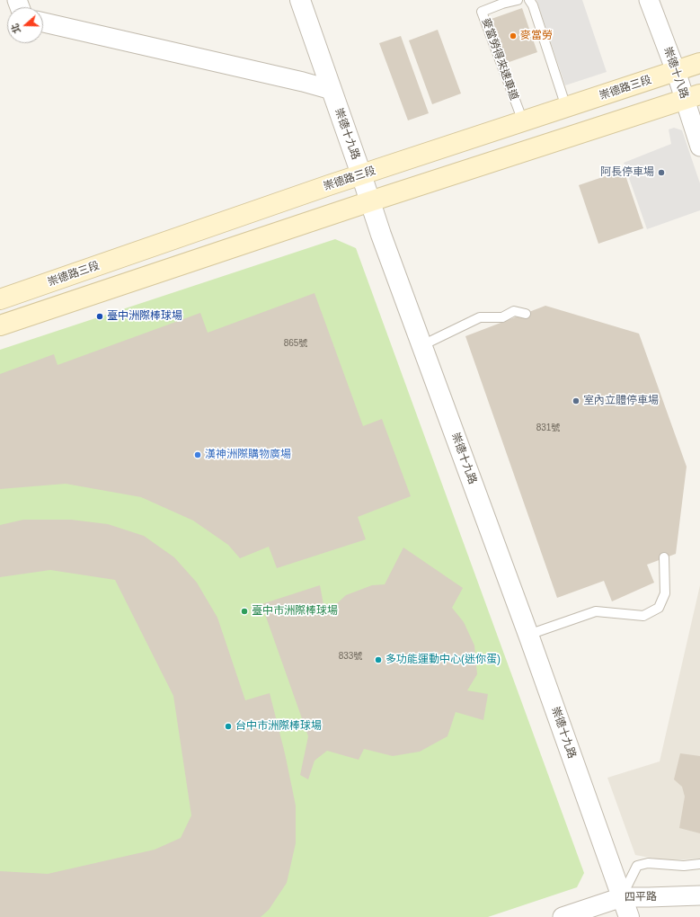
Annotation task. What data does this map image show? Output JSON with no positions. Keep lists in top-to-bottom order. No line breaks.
{"streets":{"main road":["崇德路三段"],"street":["崇德十八路","崇德十九路","四平路"],"lane":["麥當勞得來速車道"]},"crossings":[["麥當勞得來速車道","崇德路三段"],["崇德十八路","崇德路三段"],["崇德路三段","崇德十九路"],["崇德十九路","四平路"]],"places":["麥當勞","阿長停車場","臺中洲際棒球場","室內立體停車場","漢神洲際購物廣場","臺中市洲際棒球場","多功能運動中心(迷你蛋)","台中市洲際棒球場"],"house_numbers":["865號","831號","833號"],"north":"left"}
